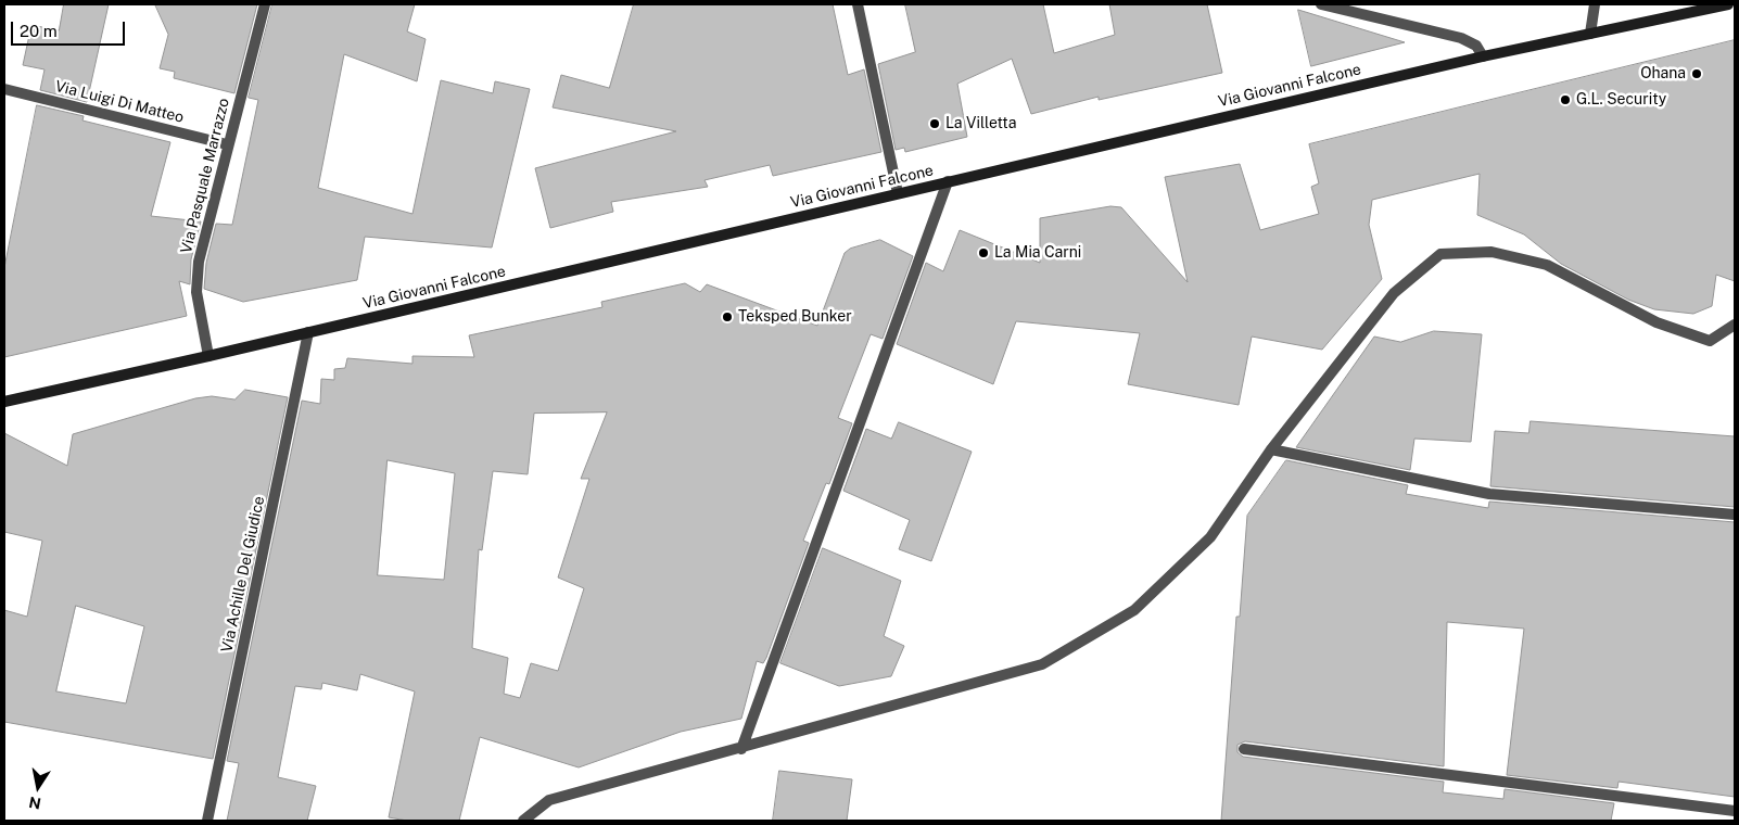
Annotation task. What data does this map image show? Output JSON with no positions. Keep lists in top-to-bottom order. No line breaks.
{"streets":{"main road":["Via Giovanni Falcone"],"street":["Via Luigi Di Matteo","Via Pasquale Marrazzo","Via Achille Del Giudice"]},"crossings":[["Via Giovanni Falcone","Via Pasquale Marrazzo"],["Via Giovanni Falcone","Via Achille Del Giudice"],["Via Luigi Di Matteo","Via Pasquale Marrazzo"]],"places":["Ohana","G.L. Security","La Villetta","La Mia Carni","Teksped Bunker"],"scale_bar":"20 m","north":"bottom"}
